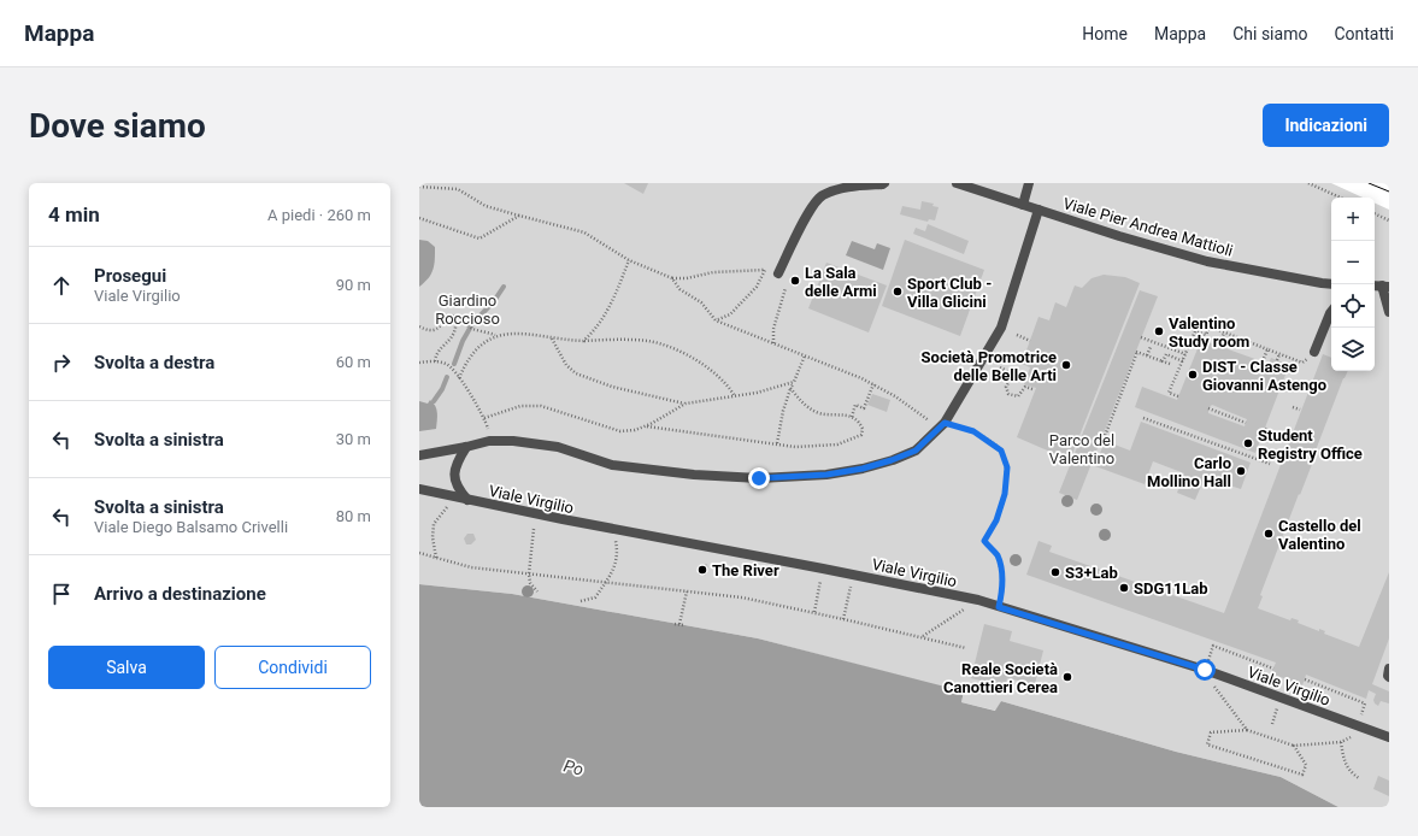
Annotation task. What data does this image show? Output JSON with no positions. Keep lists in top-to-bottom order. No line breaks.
{"streets":{"street":["Viale Pier Andrea Mattioli","Viale Virgilio"]},"water":["Po"],"parks":["Giardino Roccioso","Parco del Valentino"],"places":["La Sala delle Armi","Sport Club - Villa Glicini","Valentino Study room","Società Promotrice delle Belle Arti","DIST - Classe Giovanni Astengo","Student Registry Office","Carlo Mollino Hall","Castello del Valentino","The River","S3+Lab","SDG11Lab","Reale Società Canottieri Cerea"],"page":{"header":"Mappa","nav":["Home","Mappa","Chi siamo","Contatti"],"buttons":["Indicazioni",["Salva","Condividi"]],"title":"Dove siamo","heading":["4 min","A piedi · 260 m"],"map_buttons":["+","−"],"list":[["Prosegui","Viale Virgilio","90 m"],["Svolta a destra","60 m"],["Svolta a sinistra","30 m"],["Svolta a sinistra","Viale Diego Balsamo Crivelli","80 m"],"Arrivo a destinazione"]}}
